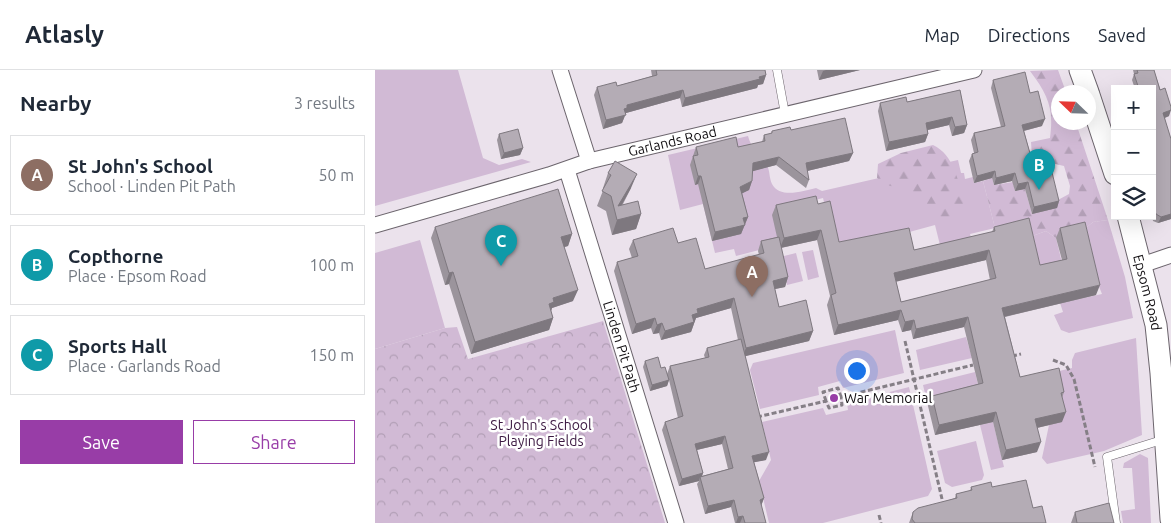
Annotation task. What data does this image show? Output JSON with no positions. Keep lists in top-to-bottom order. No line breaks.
{"streets":{"main road":["Epsom Road"],"street":["Garlands Road","Linden Pit Path"]},"crossings":[["Garlands Road","Linden Pit Path"]],"parks":["St John's School Playing Fields"],"places":["War Memorial"],"north":"top left","page":{"header":"Atlasly","nav":["Map","Directions","Saved"],"heading":["Nearby","3 results"],"map_buttons":["+","−"],"list":[{"mark":"A","name":"St John's School","note":"School · Linden Pit Path","value":"50 m"},{"mark":"B","name":"Copthorne","note":"Place · Epsom Road","value":"100 m"},{"mark":"C","name":"Sports Hall","note":"Place · Garlands Road","value":"150 m"}],"pins":["B","C","A"],"buttons":["Save","Share"]}}
